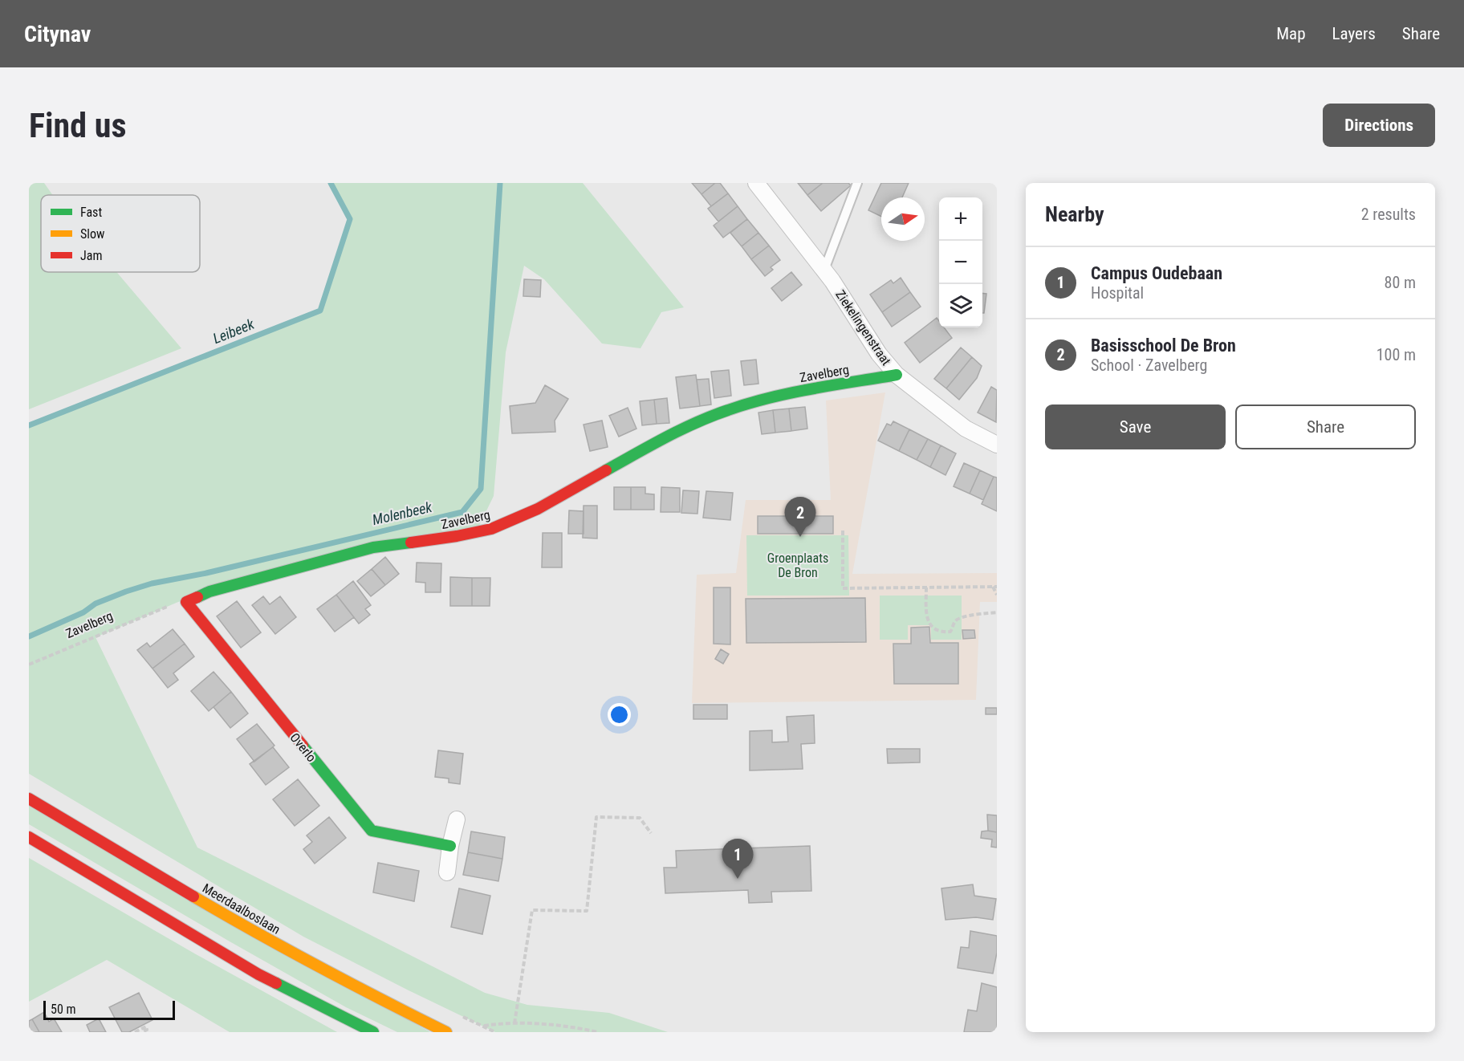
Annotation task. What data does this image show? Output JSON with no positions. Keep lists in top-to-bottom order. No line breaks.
{"streets":{"main road":["Zavelberg","Overlo","Meerdaalboslaan"],"street":["Ziekelingenstraat"]},"crossings":[["Ziekelingenstraat","Zavelberg"],["Zavelberg","Overlo"]],"water":["Leibeek","Molenbeek"],"parks":["Groenplaats De Bron"],"legend":["Fast","Slow","Jam"],"scale_bar":"50 m","north":"right","page":{"header":"Citynav","nav":["Map","Layers","Share"],"buttons":["Directions",["Save","Share"]],"title":"Find us","heading":["Nearby","2 results"],"map_buttons":["+","−"],"list":[{"mark":"1","name":"Campus Oudebaan","note":"Hospital","value":"80 m"},{"mark":"2","name":"Basisschool De Bron","note":"School · Zavelberg","value":"100 m"}],"pins":["2","1"],"scale":"50 m"}}
